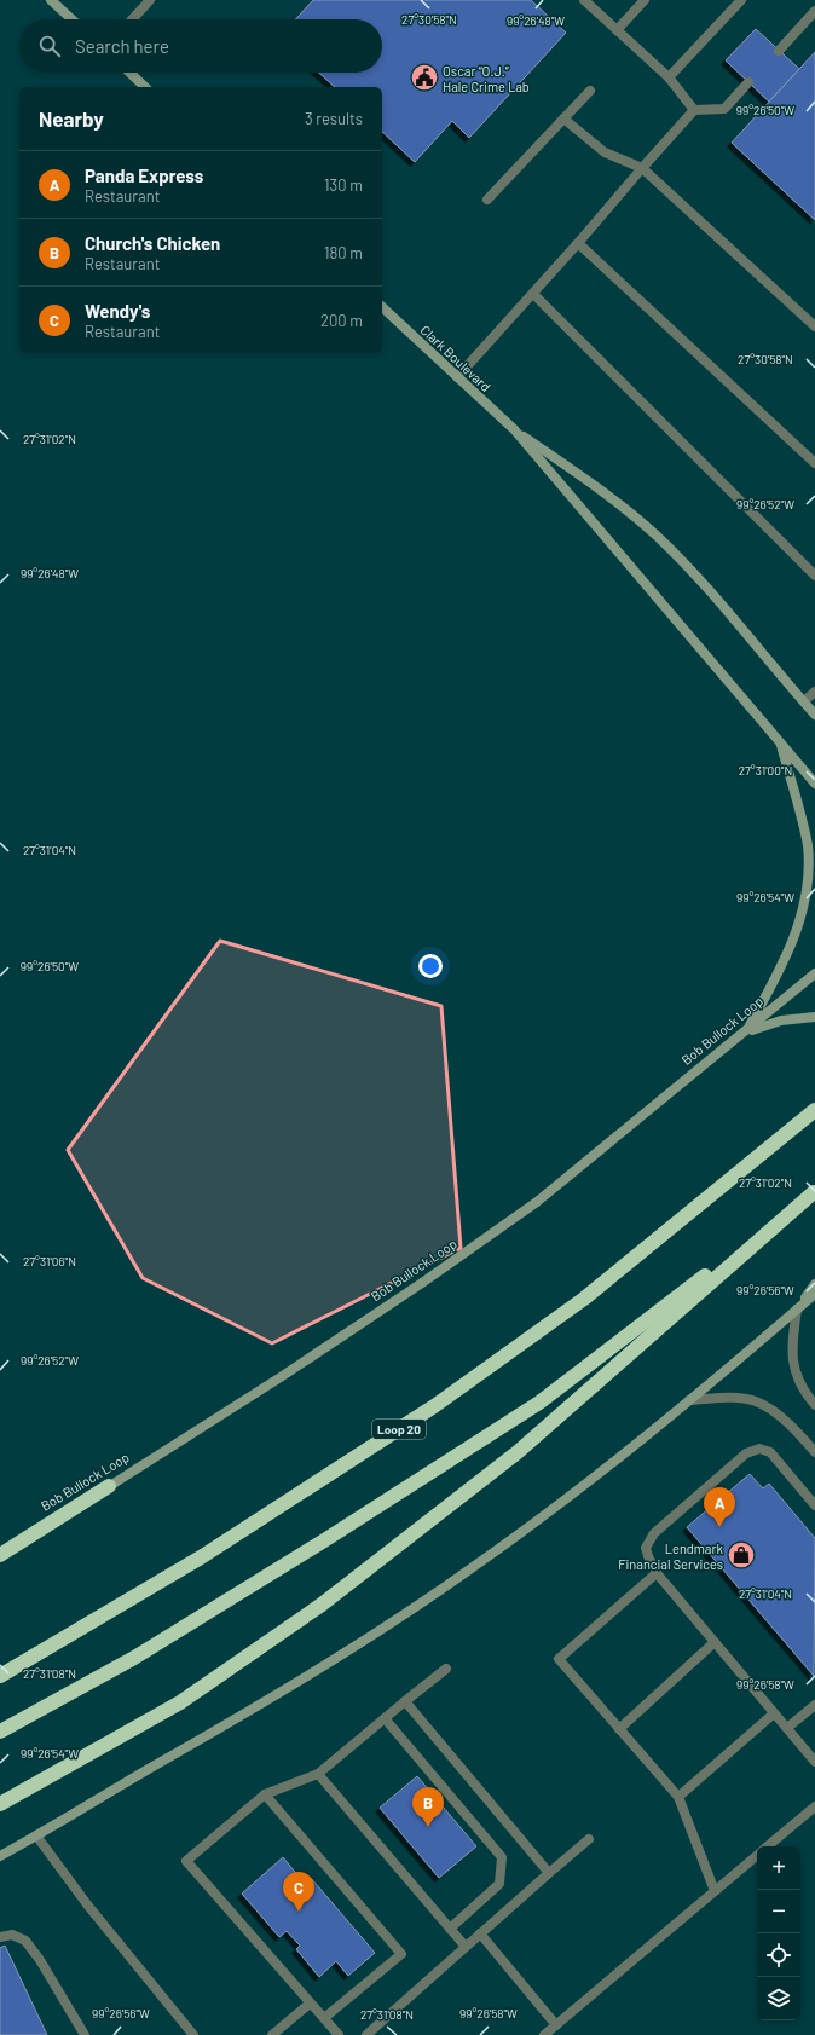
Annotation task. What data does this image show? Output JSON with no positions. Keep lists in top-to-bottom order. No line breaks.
{"streets":{"highway":["Loop 20"],"main road":["Clark Boulevard","Bob Bullock Loop"]},"places":{"public building":["Oscar “O.J.” Hale Crime Lab"],"shop":["Lendmark Financial Services"]},"page":{"search":"Search here","heading":["Nearby","3 results"],"list":[{"mark":"A","name":"Panda Express","note":"Restaurant","value":"130 m"},{"mark":"B","name":"Church's Chicken","note":"Restaurant","value":"180 m"},{"mark":"C","name":"Wendy's","note":"Restaurant","value":"200 m"}],"pins":["A","B","C"],"map_buttons":["+","−"]},"coordinates":["27°30'58\"N","99°26'48\"W","99°26'50\"W","27°31'02\"N","99°26'52\"W","27°31'00\"N","27°31'04\"N","99°26'54\"W","27°31'06\"N","99°26'56\"W","27°31'08\"N","99°26'58\"W"]}
